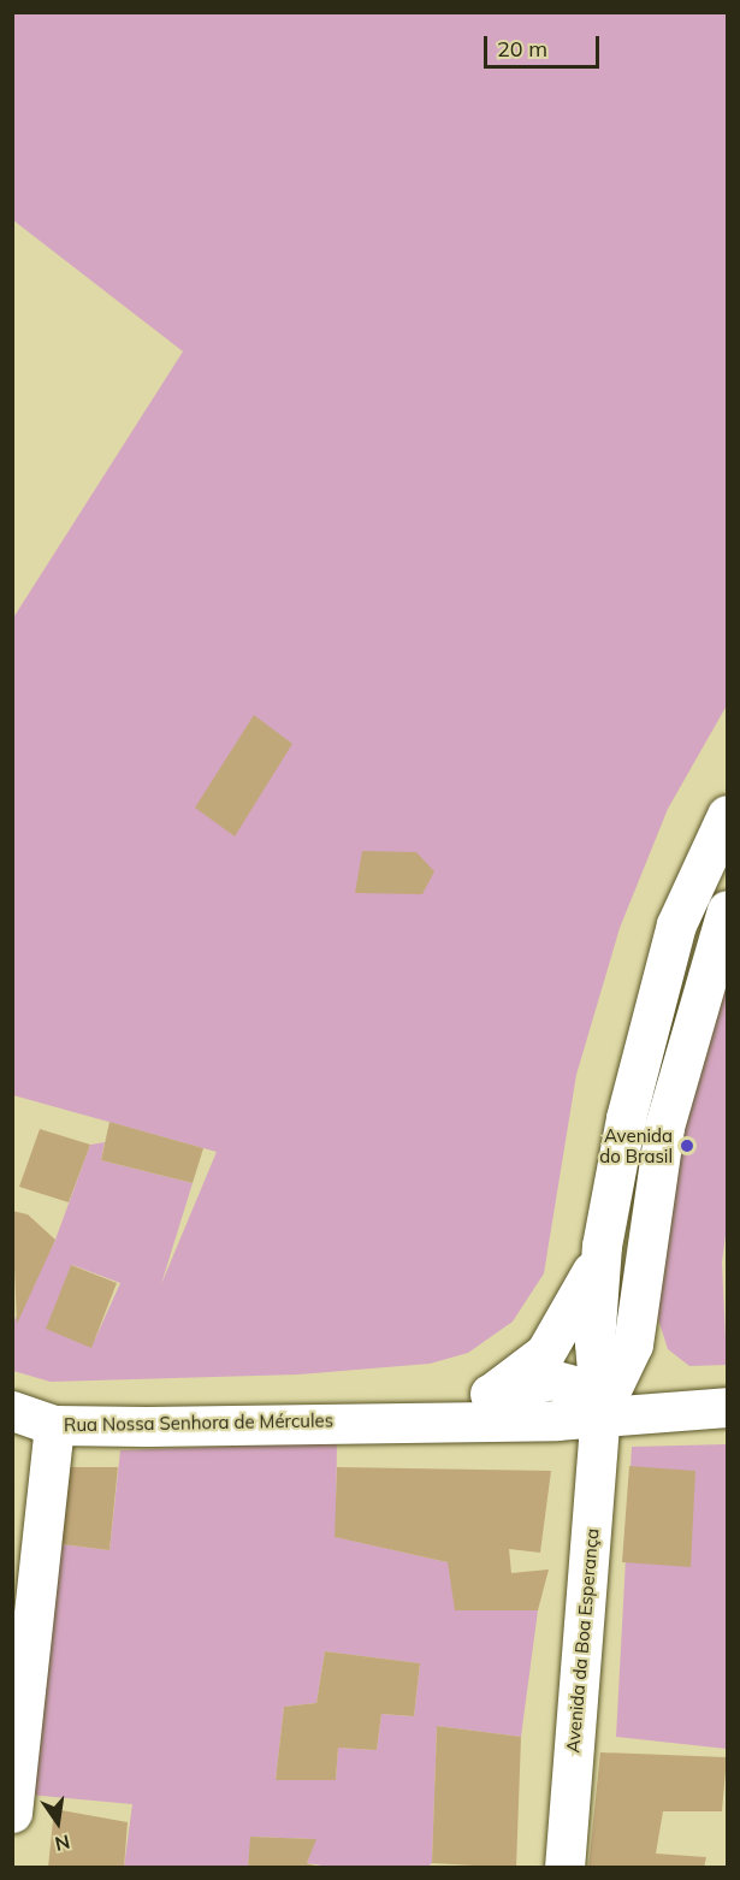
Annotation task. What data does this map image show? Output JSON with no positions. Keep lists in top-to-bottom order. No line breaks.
{"streets":{"street":["Rua Nossa Senhora de Mércules","Avenida da Boa Esperança"]},"crossings":[["Rua Nossa Senhora de Mércules","Avenida da Boa Esperança"]],"places":["Avenida do Brasil"],"scale_bar":"20 m","north":"bottom"}
